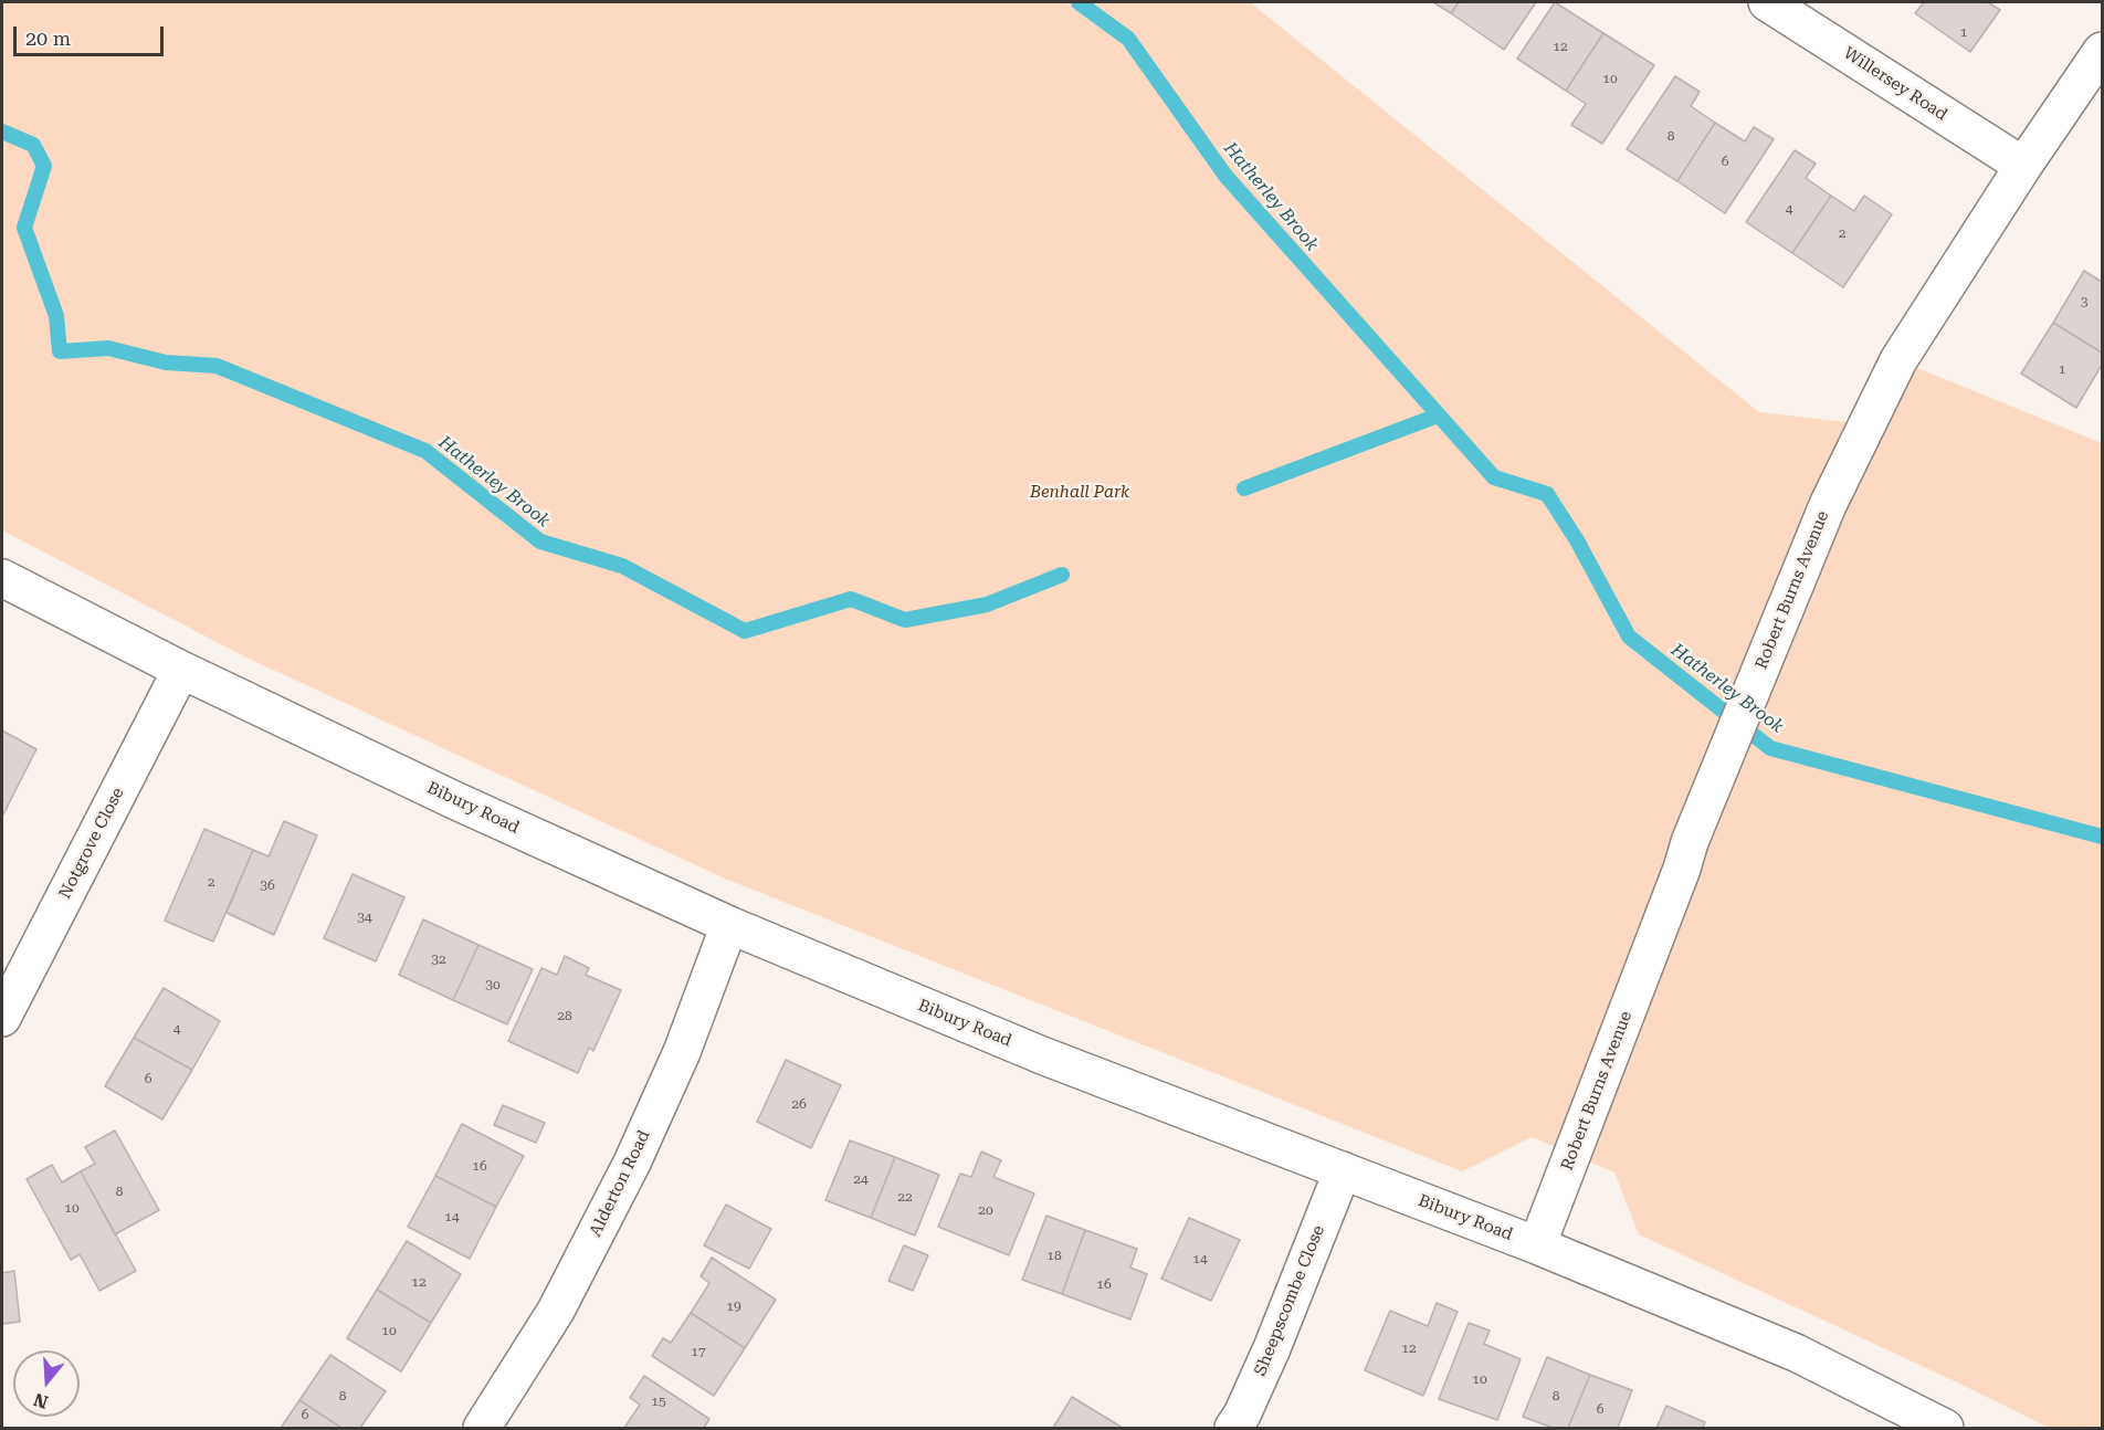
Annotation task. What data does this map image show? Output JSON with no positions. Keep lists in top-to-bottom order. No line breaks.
{"streets":{"street":["Willersey Road","Robert Burns Avenue","Bibury Road","Notgrove Close","Alderton Road","Sheepscombe Close"]},"crossings":[["Willersey Road","Robert Burns Avenue"],["Robert Burns Avenue","Bibury Road"],["Bibury Road","Notgrove Close"],["Bibury Road","Alderton Road"],["Bibury Road","Sheepscombe Close"]],"water":["Hatherley Brook"],"parks":["Benhall Park"],"house_numbers":["1","12","10","8","6","4","2","3","1","2","36","34","32","30","28","4","6","26","16","24","8","22","10","20","14","18","14","12","16","19","10","12","17","10","8","8","15","6","6"],"scale_bar":"20 m","north":"bottom"}
